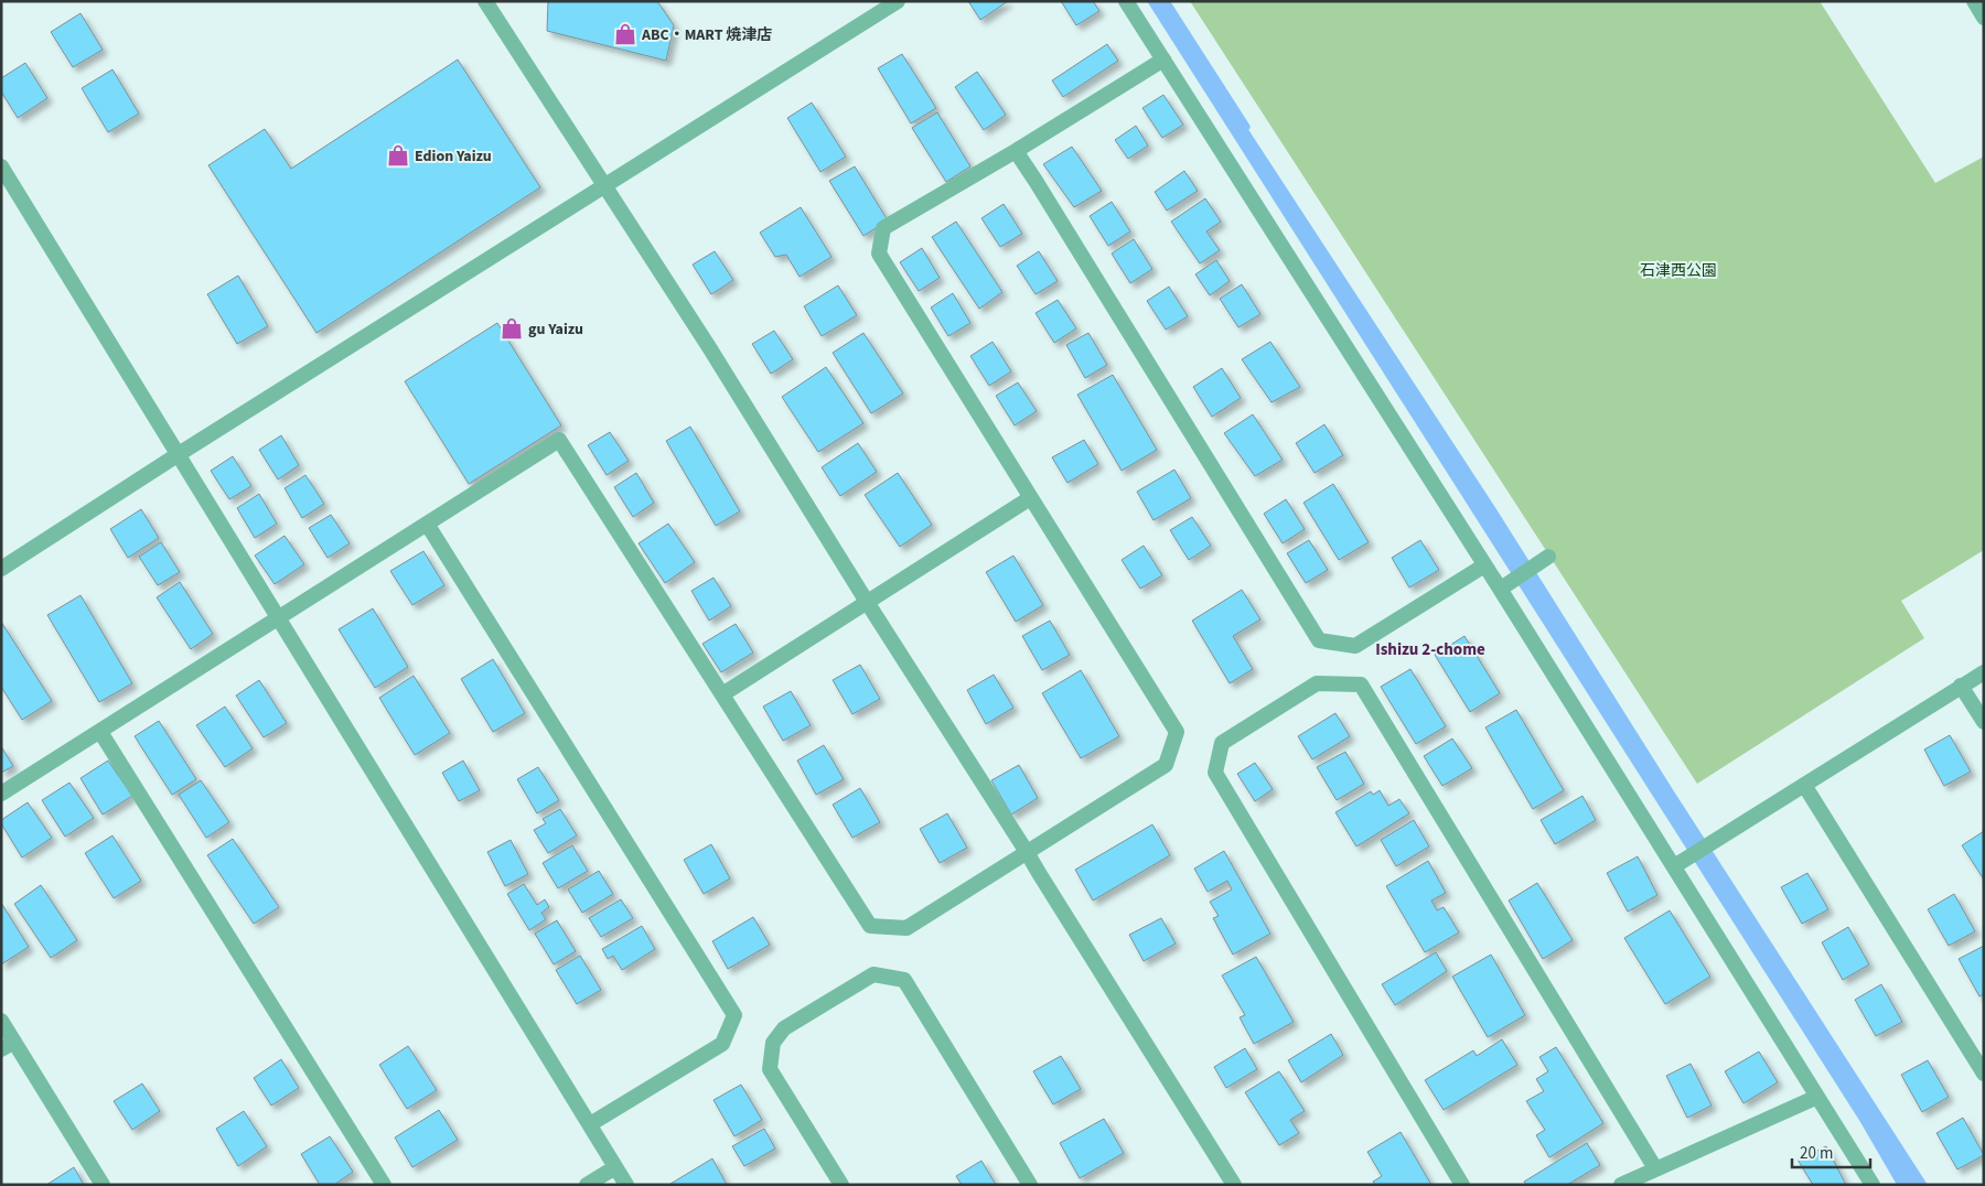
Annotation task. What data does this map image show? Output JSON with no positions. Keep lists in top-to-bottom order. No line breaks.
{"districts":["Ishizu 2-chome"],"parks":["石津西公園"],"places":{"shop":["ABC・MART 焼津店","Edion Yaizu","gu Yaizu"]},"scale_bar":"20 m"}
